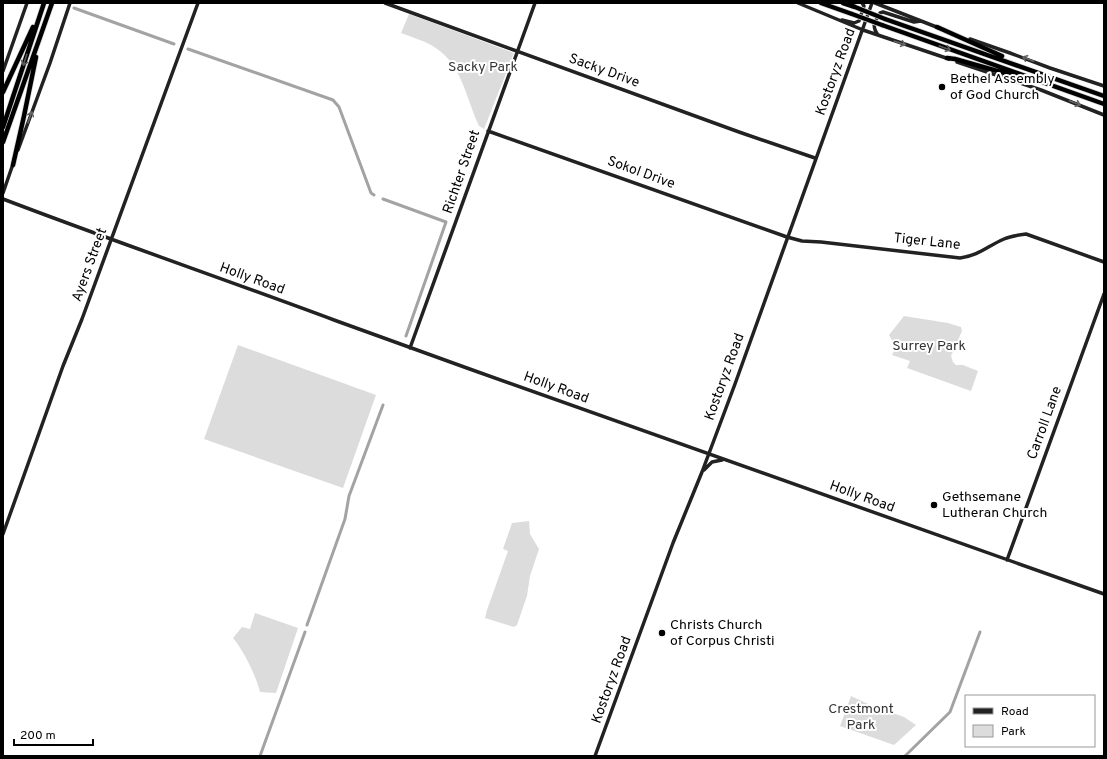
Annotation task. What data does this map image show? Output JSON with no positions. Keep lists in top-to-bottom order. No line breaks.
{"streets":{"main road":["Sacky Drive","Kostoryz Road","Richter Street","Sokol Drive","Tiger Lane","Ayers Street","Holly Road","Carroll Lane"]},"crossings":[["Sacky Drive","Kostoryz Road"],["Sacky Drive","Richter Street"],["Kostoryz Road","Sokol Drive"],["Kostoryz Road","Tiger Lane"],["Kostoryz Road","Holly Road"],["Richter Street","Sokol Drive"],["Richter Street","Holly Road"],["Sokol Drive","Tiger Lane"],["Ayers Street","Holly Road"],["Holly Road","Carroll Lane"]],"parks":["Sacky Park","Surrey Park","Crestmont Park"],"places":["Bethel Assembly of God Church","Gethsemane Lutheran Church","Christs Church of Corpus Christi"],"legend":["Road","Park"],"scale_bar":"200 m"}
